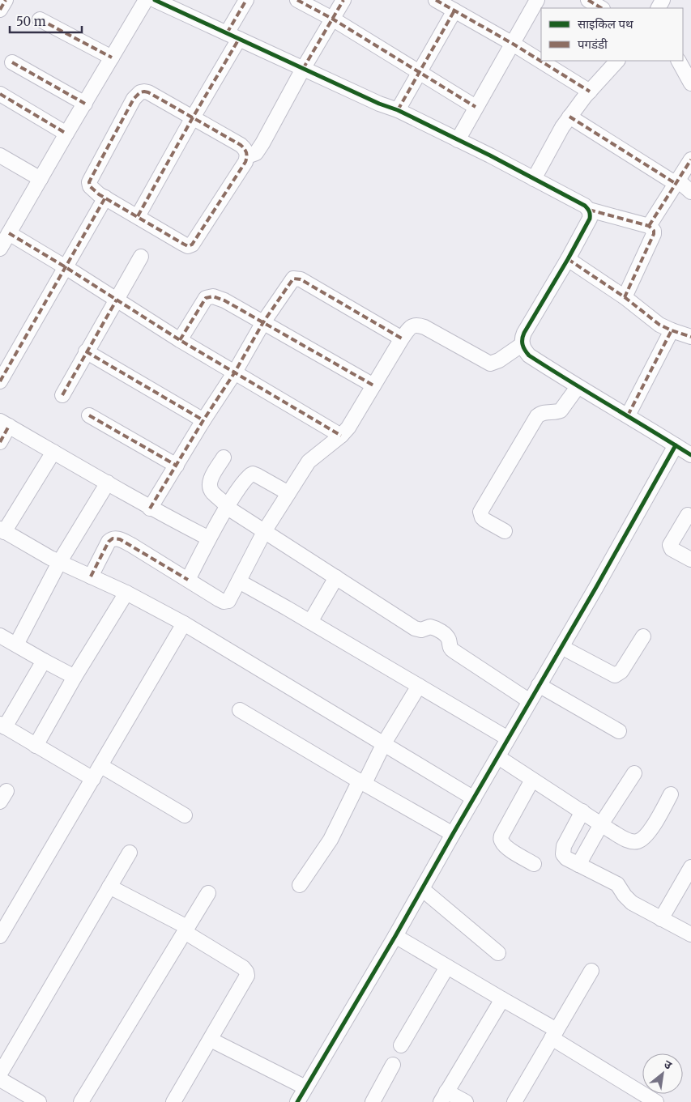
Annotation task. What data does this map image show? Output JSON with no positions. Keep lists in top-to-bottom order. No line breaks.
{"legend":["साइकिल पथ","पगडंडी"],"scale_bar":"50 m","north":"top right"}
